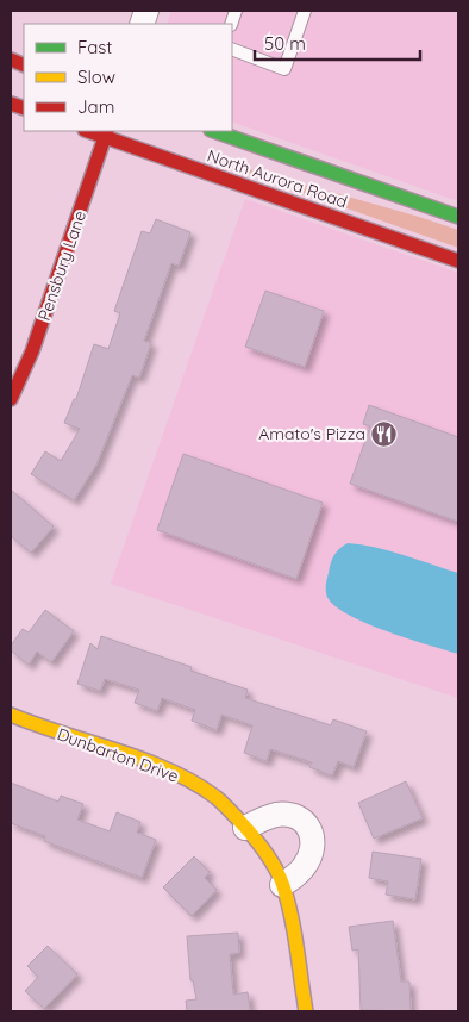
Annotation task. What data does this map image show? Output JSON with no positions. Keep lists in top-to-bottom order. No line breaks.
{"streets":{"street":["North Aurora Road","Pensbury Lane","Dunbarton Drive"]},"crossings":[["North Aurora Road","Pensbury Lane"]],"places":{"restaurant":["Amato's Pizza"]},"legend":["Fast","Slow","Jam"],"scale_bar":"50 m"}
